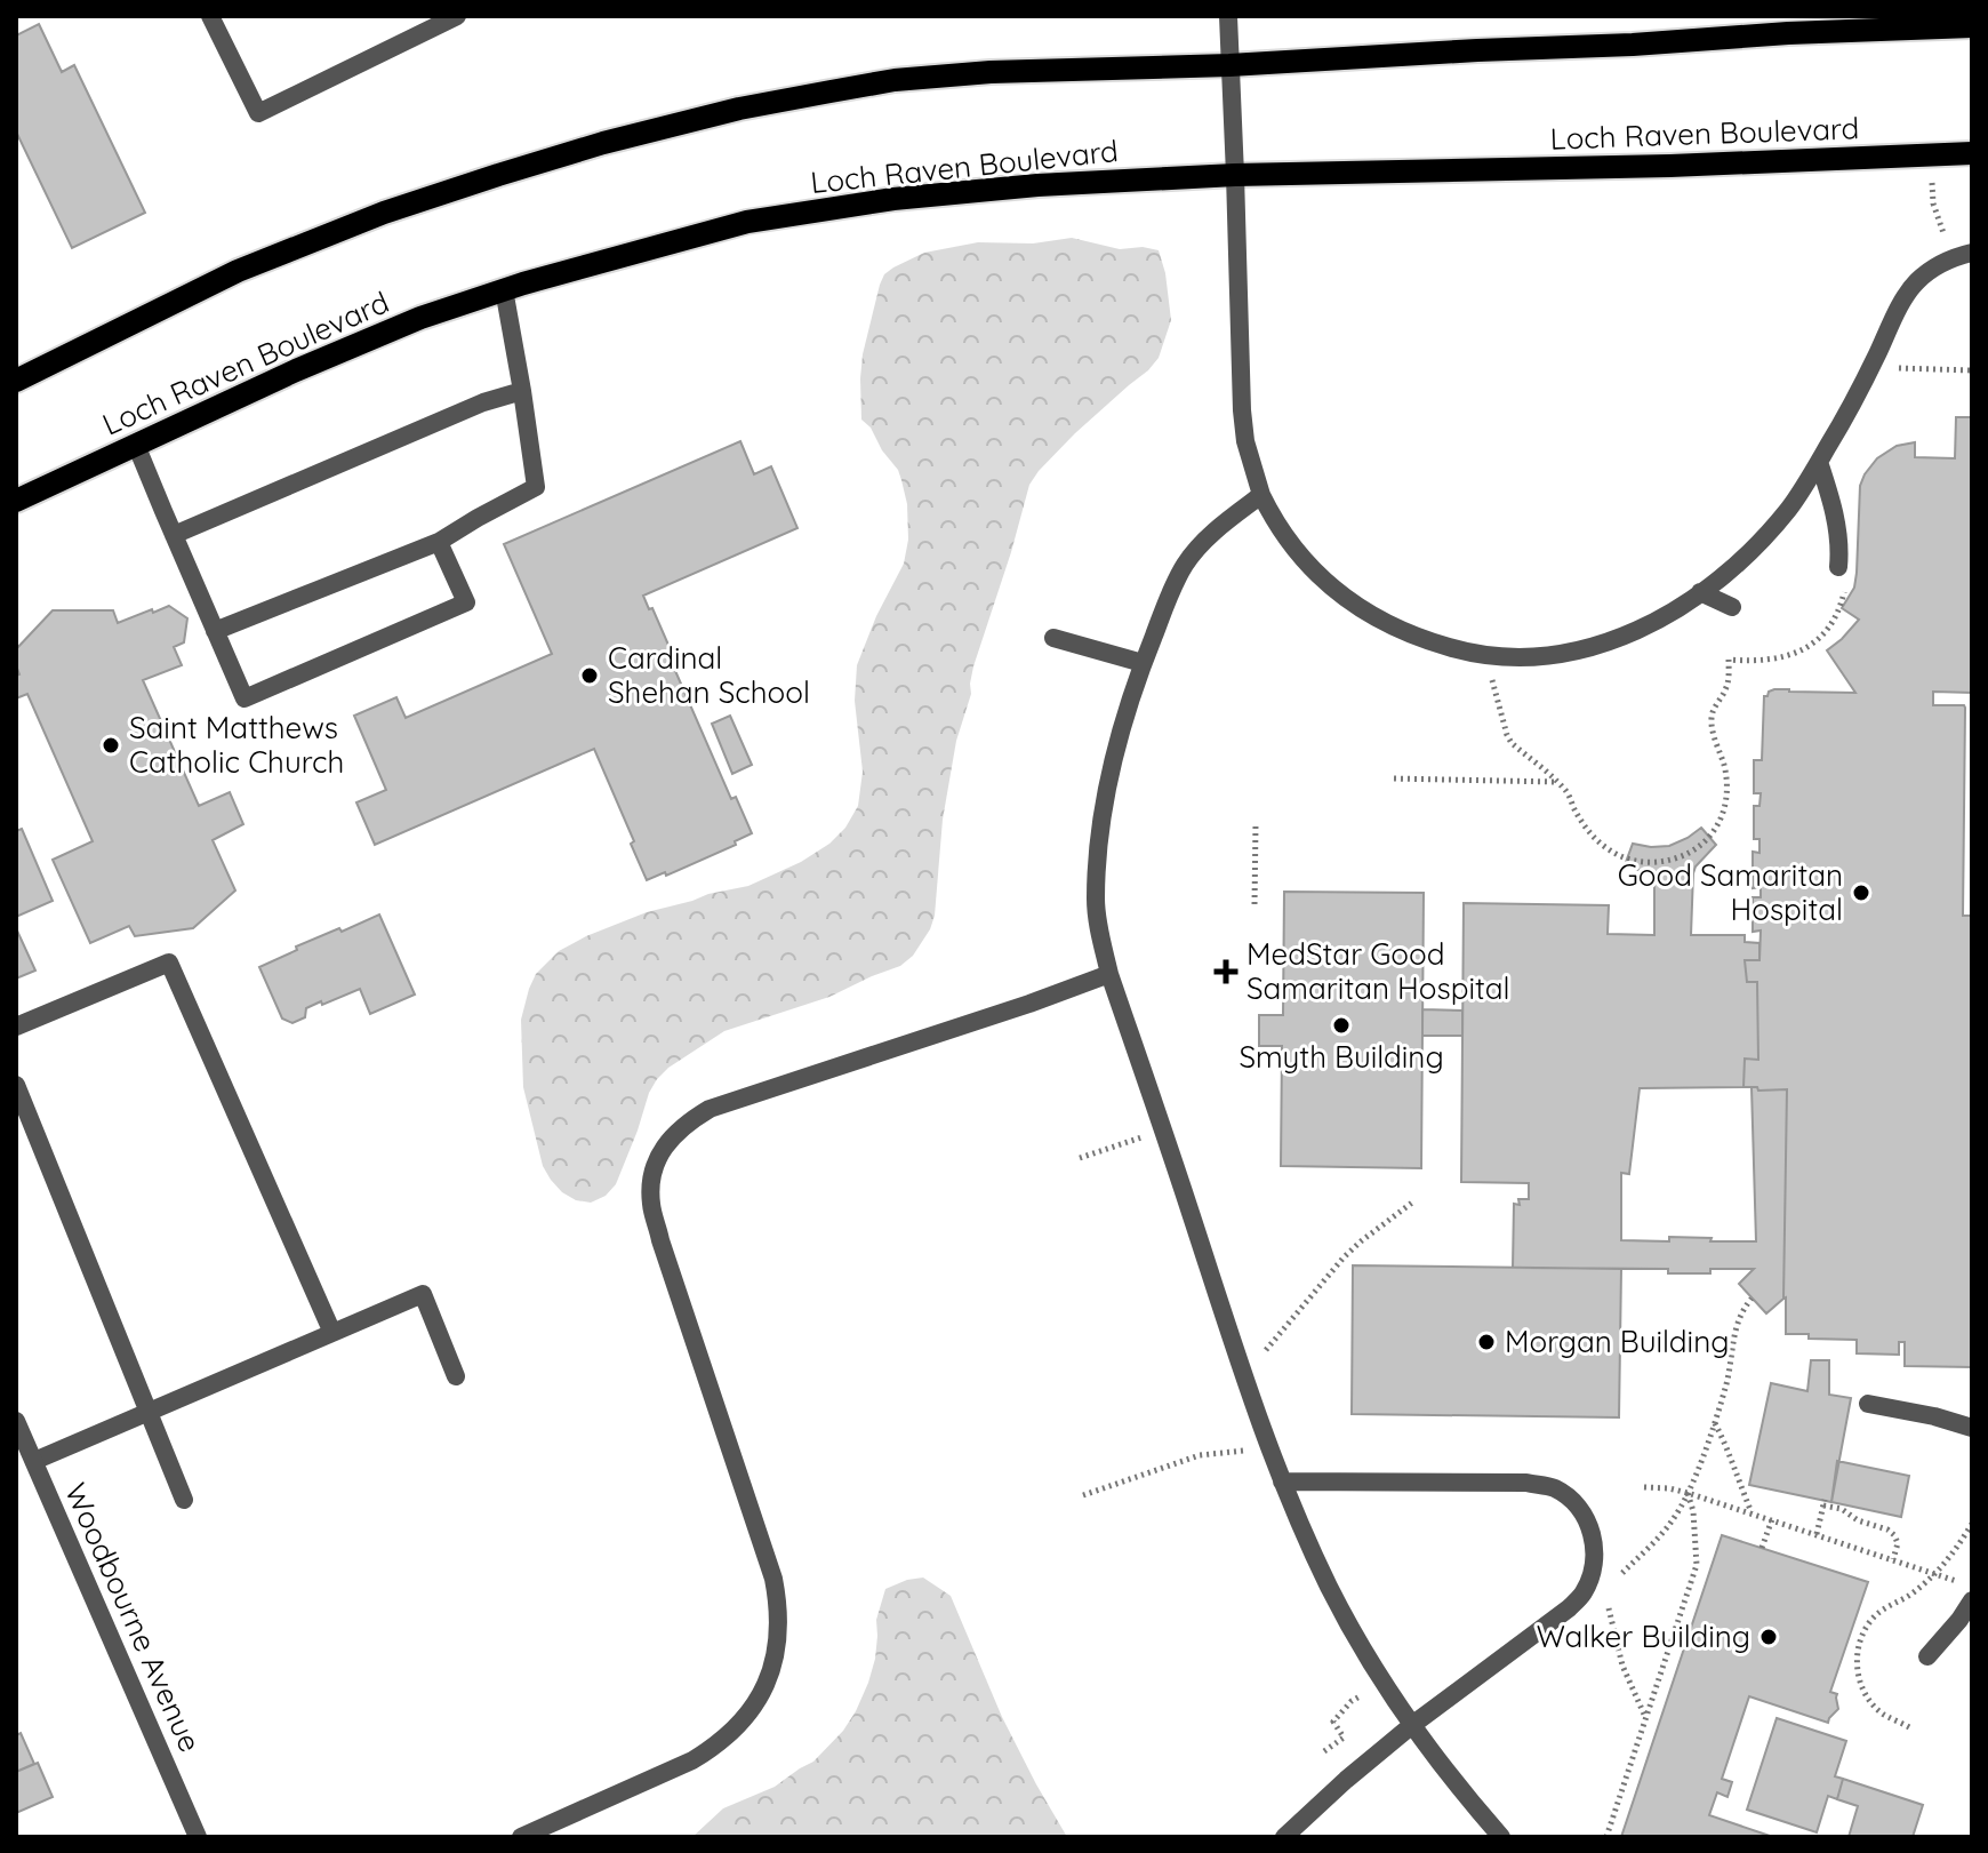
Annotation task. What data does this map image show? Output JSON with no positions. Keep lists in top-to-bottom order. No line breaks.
{"streets":{"main road":["Loch Raven Boulevard"],"street":["Woodbourne Avenue"]},"places":{"other":["Cardinal Shehan School","Saint Matthews Catholic Church","Good Samaritan Hospital","Smyth Building","Morgan Building","Walker Building"],"health":["MedStar Good Samaritan Hospital"]}}
